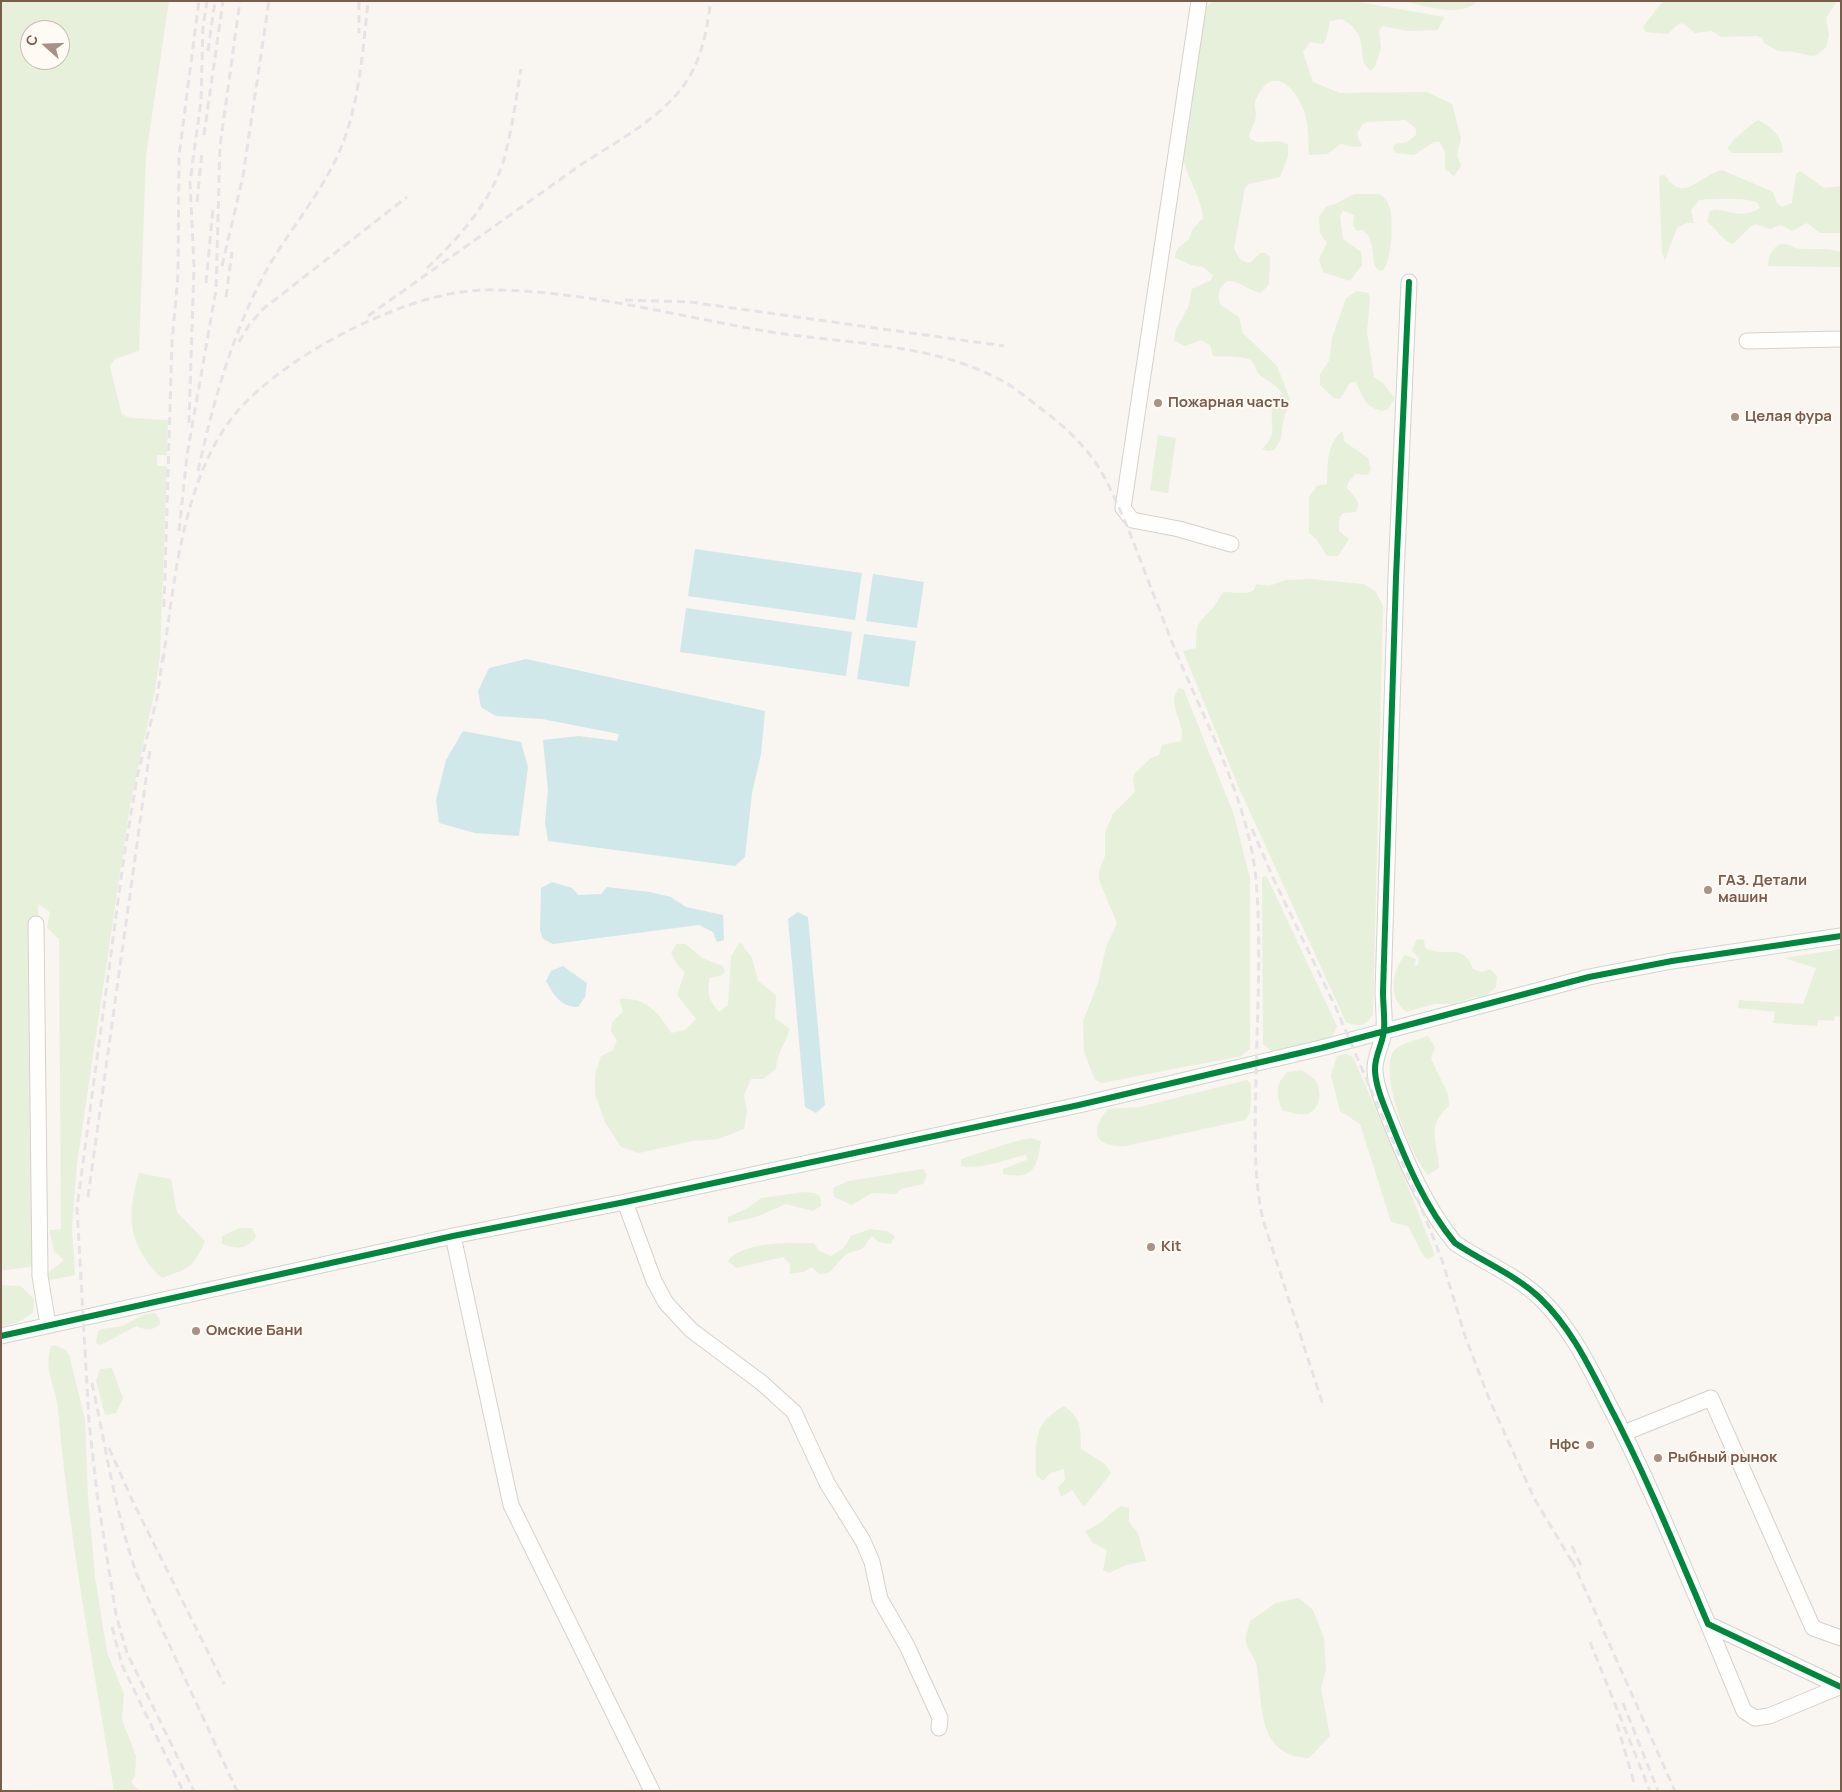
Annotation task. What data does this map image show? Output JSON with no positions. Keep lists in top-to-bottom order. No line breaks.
{"places":["Пожарная часть","Целая фура","ГАЗ. Детали машин","Kit","Омские Бани","Нфс","Рыбный рынок"],"north":"left"}
